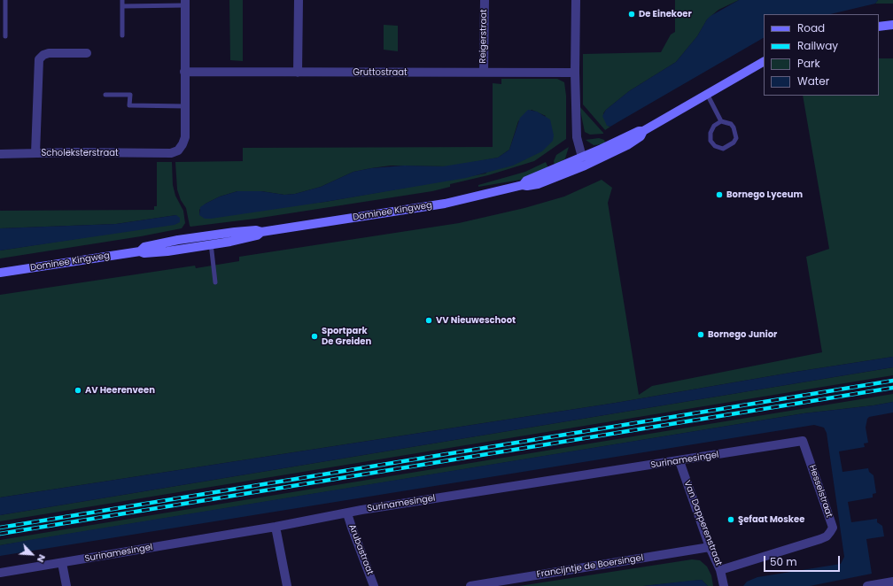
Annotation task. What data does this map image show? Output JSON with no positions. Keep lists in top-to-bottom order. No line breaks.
{"streets":{"main road":["Dominee Kingweg"],"street":["Reigerstraat","Gruttostraat","Scholeksterstraat","Surinamesingel","Hesselstraat","Van Dapperenstraat","Arubastraat","Francijntje de Boersingel"]},"crossings":[["Reigerstraat","Gruttostraat"],["Gruttostraat","Scholeksterstraat"],["Surinamesingel","Hesselstraat"],["Surinamesingel","Van Dapperenstraat"],["Surinamesingel","Arubastraat"],["Hesselstraat","Van Dapperenstraat"],["Van Dapperenstraat","Francijntje de Boersingel"]],"places":["De Einekoer","Bornego Lyceum","VV Nieuweschoot","Bornego Junior","Sportpark De Greiden","AV Heerenveen","Şefaat Moskee"],"legend":["Road","Railway","Park","Water"],"scale_bar":"50 m","north":"bottom right"}
